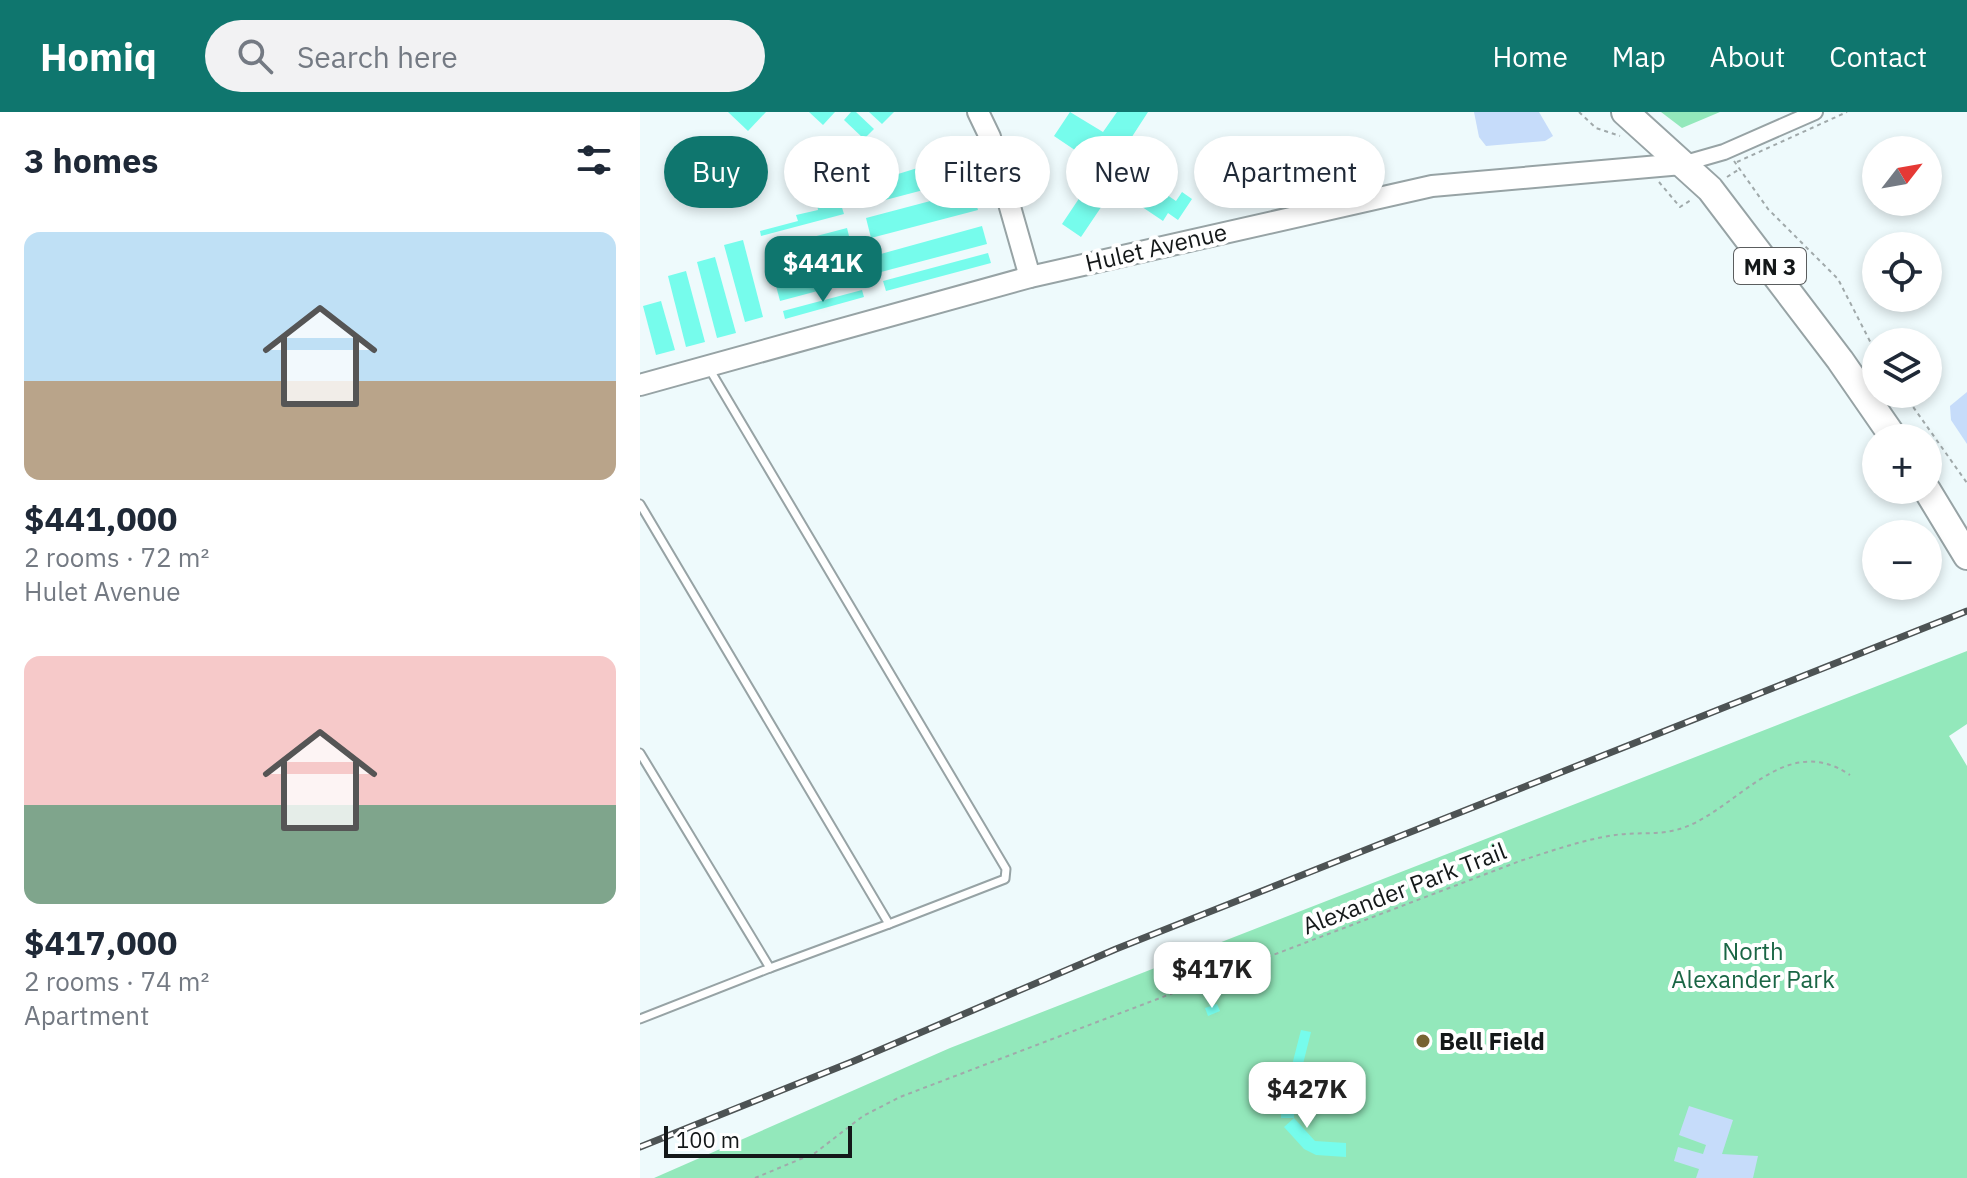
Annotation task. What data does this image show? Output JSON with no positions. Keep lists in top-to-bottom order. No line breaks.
{"streets":{"highway":["MN 3"],"street":["Hulet Avenue"],"path":["Alexander Park Trail"]},"crossings":[["Hulet Avenue","MN 3"]],"parks":["North Alexander Park"],"places":["Bell Field"],"scale_bar":"100 m","north":"top right","page":{"header":"Homiq","search":"Search here","nav":["Home","Map","About","Contact"],"heading":"3 homes","map_buttons":["+","−"],"chip":["Buy","Rent","Filters","New","Apartment"],"list":[{"name":"$441,000","note":"2 rooms · 72 m² · Hulet Avenue"},{"name":"$417,000","note":"2 rooms · 74 m² · Apartment"}],"price":["$441K","$417K","$427K"],"scale":"100 m"}}
